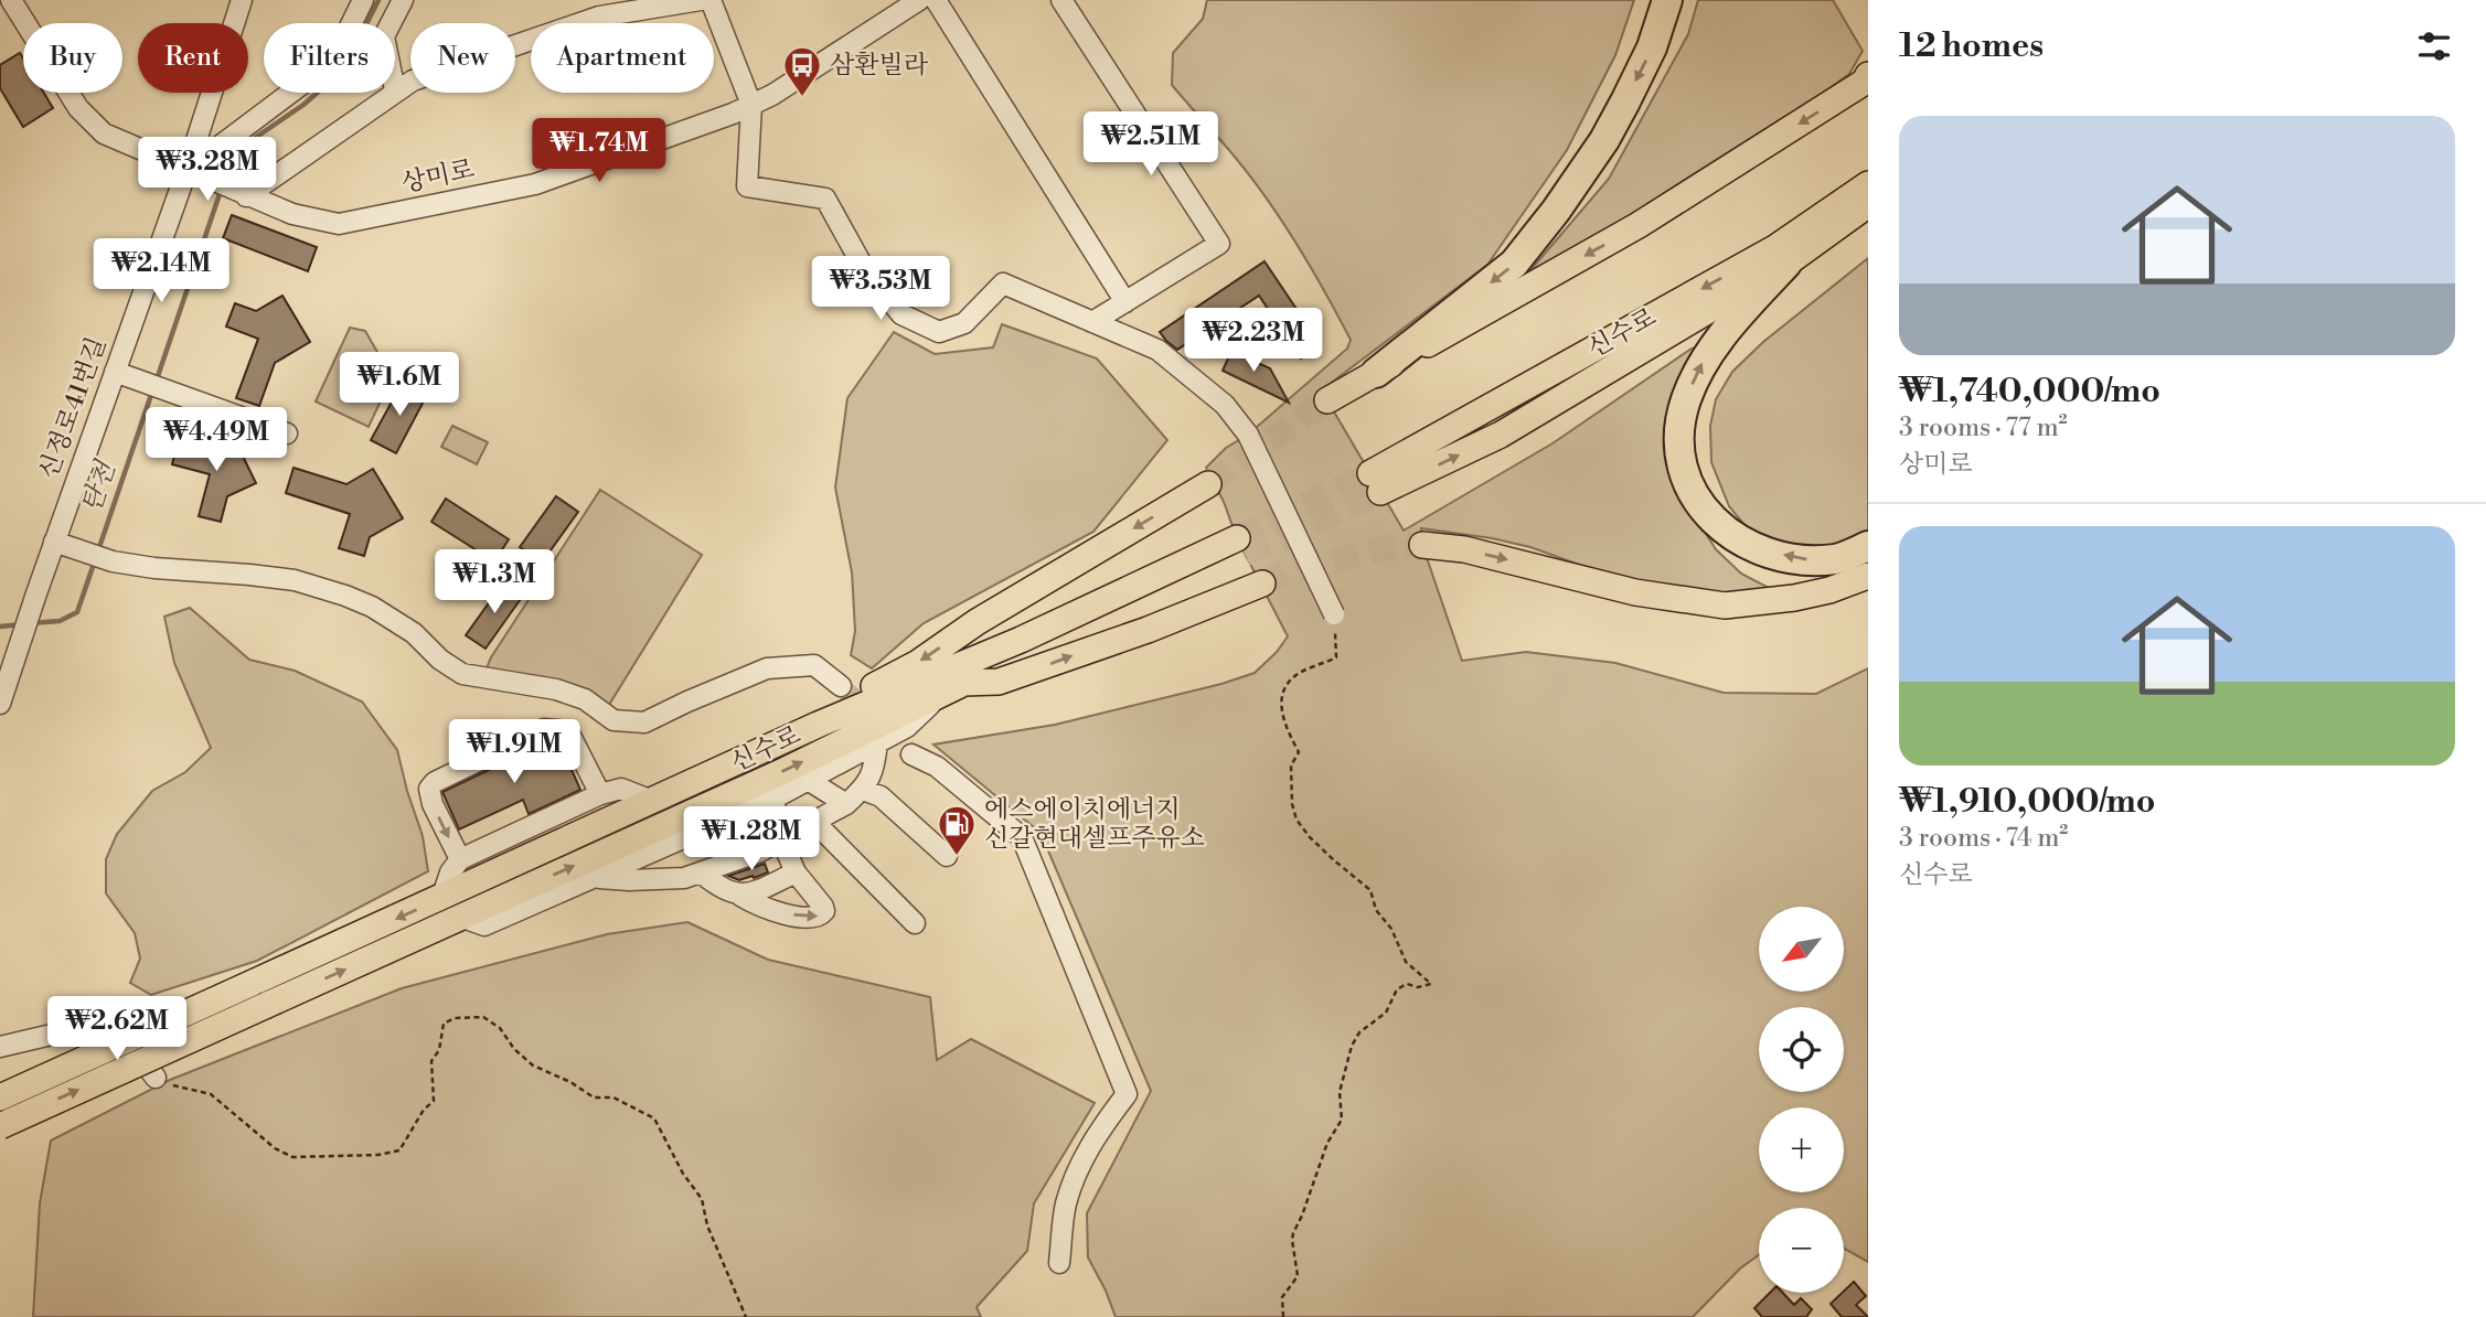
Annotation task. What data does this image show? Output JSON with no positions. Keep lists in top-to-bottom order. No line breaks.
{"streets":{"main road":["신수로"],"street":["상미로","신정로41번길"]},"crossings":[["상미로","신정로41번길"]],"water":["탄천"],"places":{"bus stop":["삼환빌라"],"fuel station":["에스에이치에너지 신갈현대셀프주유소"]},"north":"bottom left","page":{"heading":"12 homes","chip":["Buy","Rent","Filters","New","Apartment"],"list":[{"name":"₩1,740,000/mo","note":"3 rooms · 77 m² · 상미로"},{"name":"₩1,910,000/mo","note":"3 rooms · 74 m² · 신수로"}],"price":["₩2.51M","₩1.74M","₩3.28M","₩2.14M","₩3.53M","₩2.23M","₩1.6M","₩4.49M","₩1.3M","₩1.91M","₩1.28M","₩2.62M"],"map_buttons":["+","−"]}}
